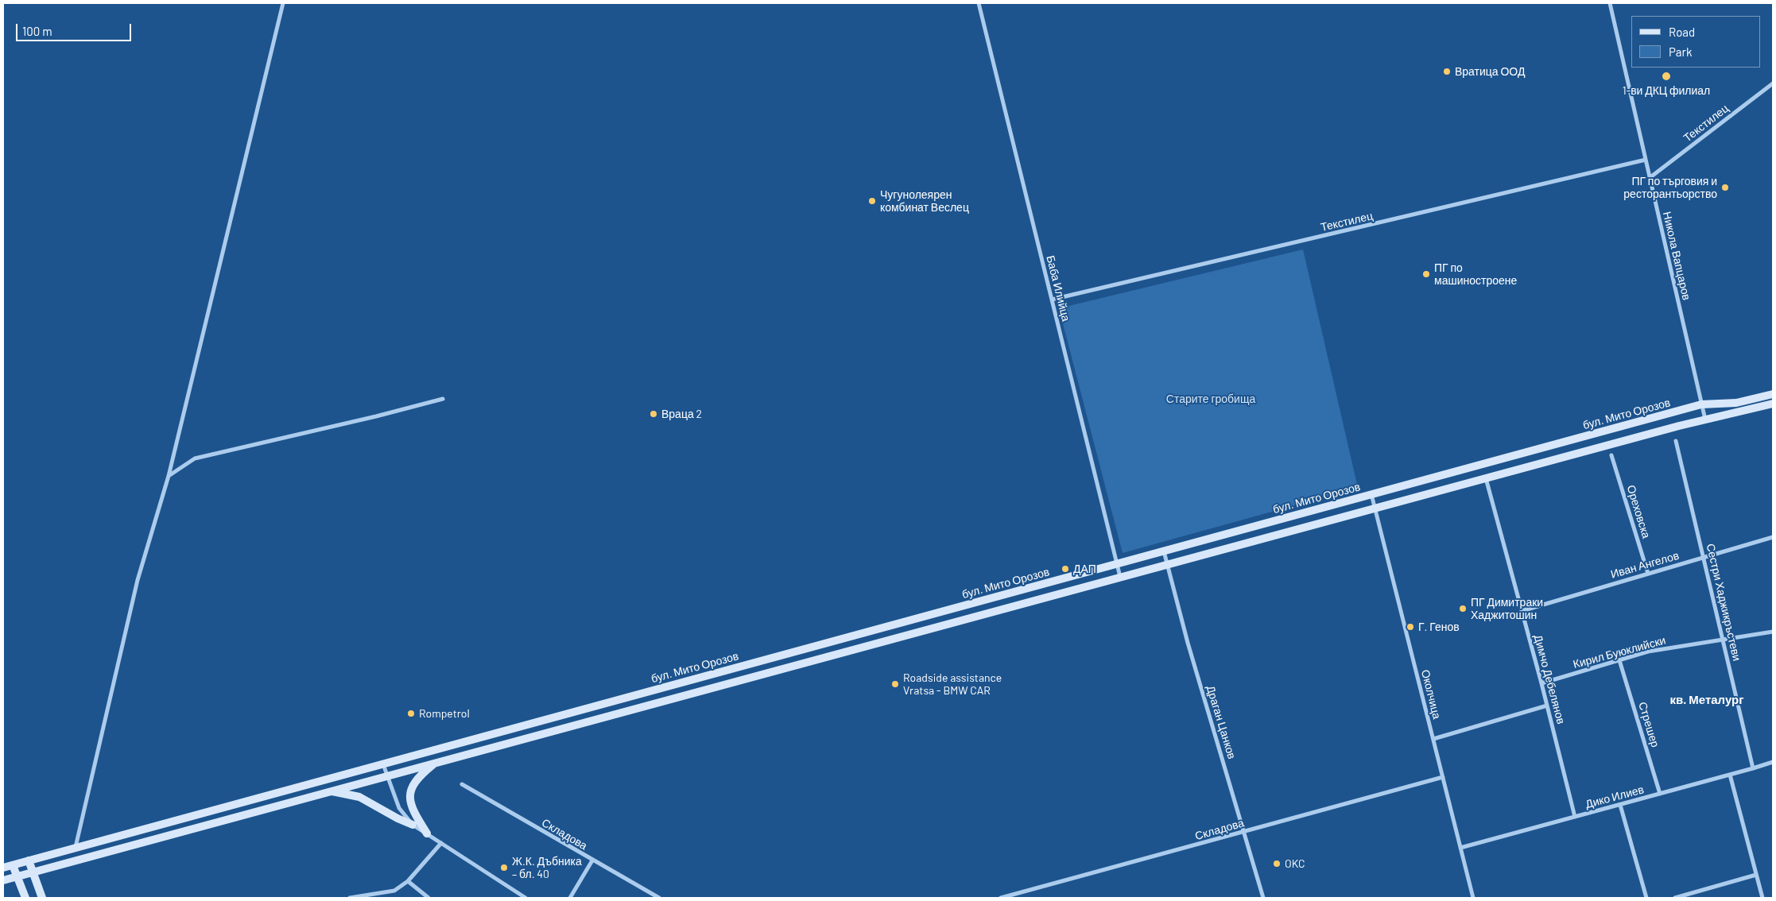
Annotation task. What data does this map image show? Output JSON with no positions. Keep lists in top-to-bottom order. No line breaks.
{"streets":{"main road":["бул. Мито Орозов"],"street":["Текстилец","Никола Вапцаров","Баба Илийца","Ореховска","Иван Ангелов","Сестри Хаджикръстеви","Кирил Буюклийски","Димчо Дебелянов","Околчица","Драган Цанков","Стрешер","Дико Илиев","Складова"]},"crossings":[["Текстилец","Никола Вапцаров"],["Текстилец","Баба Илийца"],["Никола Вапцаров","бул. Мито Орозов"],["Баба Илийца","бул. Мито Орозов"],["бул. Мито Орозов","Околчица"],["бул. Мито Орозов","Драган Цанков"],["Ореховска","Иван Ангелов"],["Иван Ангелов","Сестри Хаджикръстеви"],["Иван Ангелов","Димчо Дебелянов"],["Сестри Хаджикръстеви","Кирил Буюклийски"],["Сестри Хаджикръстеви","Дико Илиев"],["Кирил Буюклийски","Димчо Дебелянов"],["Кирил Буюклийски","Стрешер"],["Димчо Дебелянов","Дико Илиев"],["Околчица","Дико Илиев"],["Околчица","Складова"],["Драган Цанков","Складова"],["Стрешер","Дико Илиев"]],"districts":["кв. Металург"],"parks":["Старите гробища"],"places":["Вратица ООД","1-ви ДКЦ филиал","ПГ по търговия и ресторантьорство","Чугунолеярен комбинат Веслец","ПГ по машиностроене","Враца 2","ДАП","ПГ Димитраки Хаджитошин","Г. Генов","Roadside assistance Vratsa - BMW CAR","Rompetrol","OKC","Ж.К. Дъбника – бл. 40"],"legend":["Road","Park"],"scale_bar":"100 m"}
